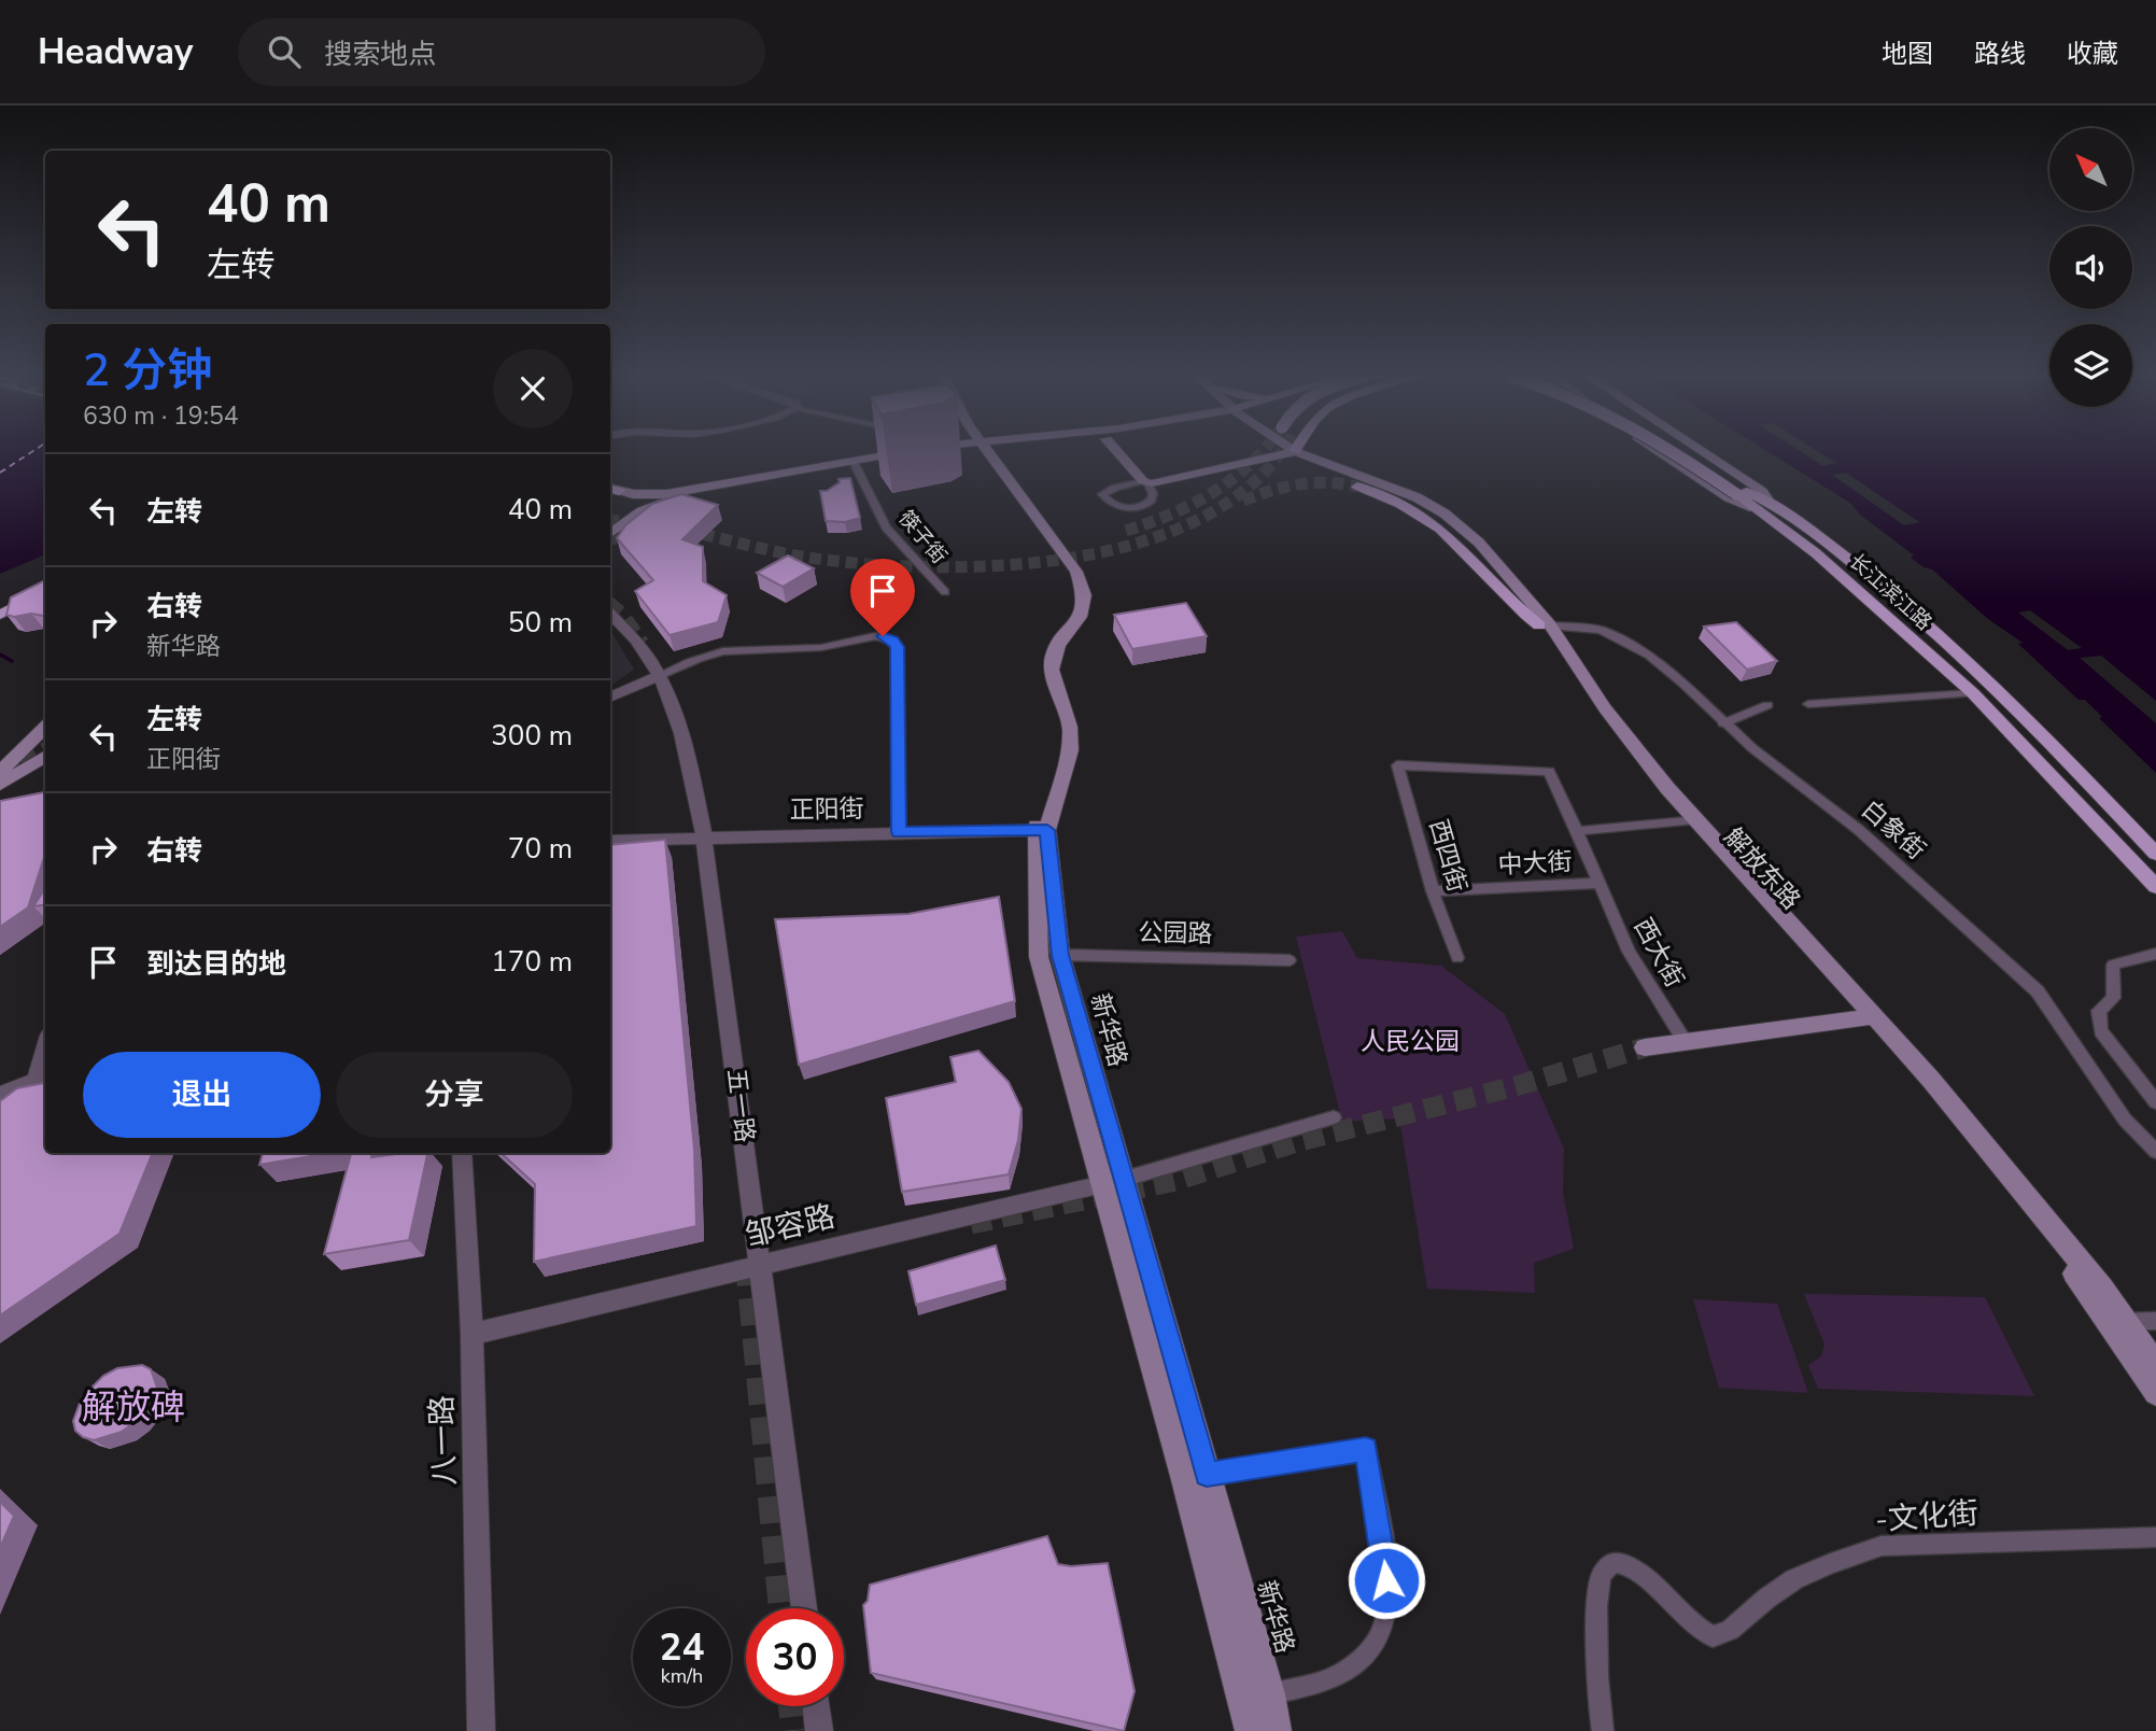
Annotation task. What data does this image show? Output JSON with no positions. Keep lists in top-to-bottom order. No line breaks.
{"streets":{"main road":["长江滨江路","解放东路","新华路"],"street":["筷子街","正阳街","白象街","西四街","中大街","公园路","西大街","五一路","邹容路","八一路","-文化街"]},"crossings":[["正阳街","新华路"],["正阳街","五一路"],["白象街","解放东路"],["西四街","中大街"],["中大街","解放东路"],["中大街","西大街"],["公园路","新华路"],["新华路","邹容路"],["五一路","邹容路"],["邹容路","八一路"]],"districts":["解放碑"],"parks":["人民公园"],"north":"top left","page":{"header":"Headway","search":"搜索地点","nav":["地图","路线","收藏"],"turn":["40 m","左转"],"heading":["2 分钟","630 m · 19:54"],"list":[{"name":"左转","value":"40 m"},{"name":"右转","note":"新华路","value":"50 m"},{"name":"左转","note":"正阳街","value":"300 m"},{"name":"右转","value":"70 m"},{"name":"到达目的地","value":"170 m"}],"buttons":["退出","分享"],"speed":"24 km/h","limit":"30"}}
